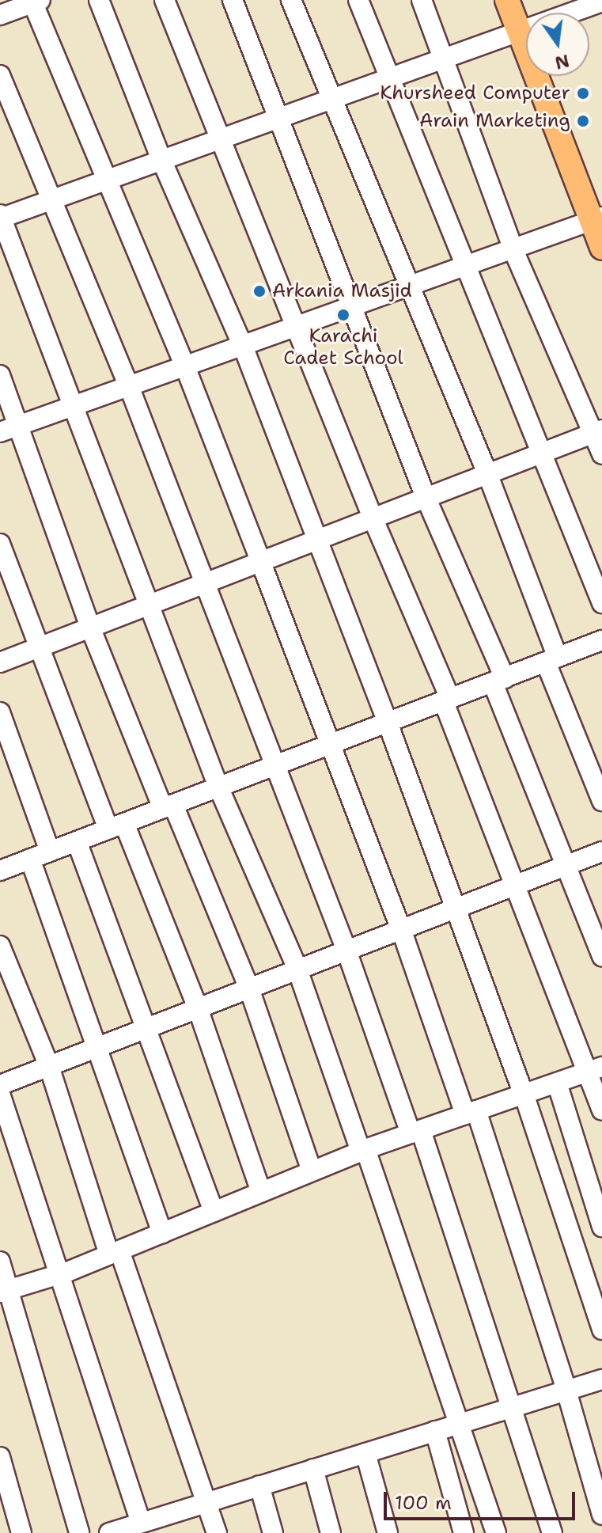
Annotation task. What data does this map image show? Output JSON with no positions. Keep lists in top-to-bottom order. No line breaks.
{"places":["Khursheed Computer","Arain Marketing","Arkania Masjid","Karachi Cadet School"],"scale_bar":"100 m","north":"bottom"}
